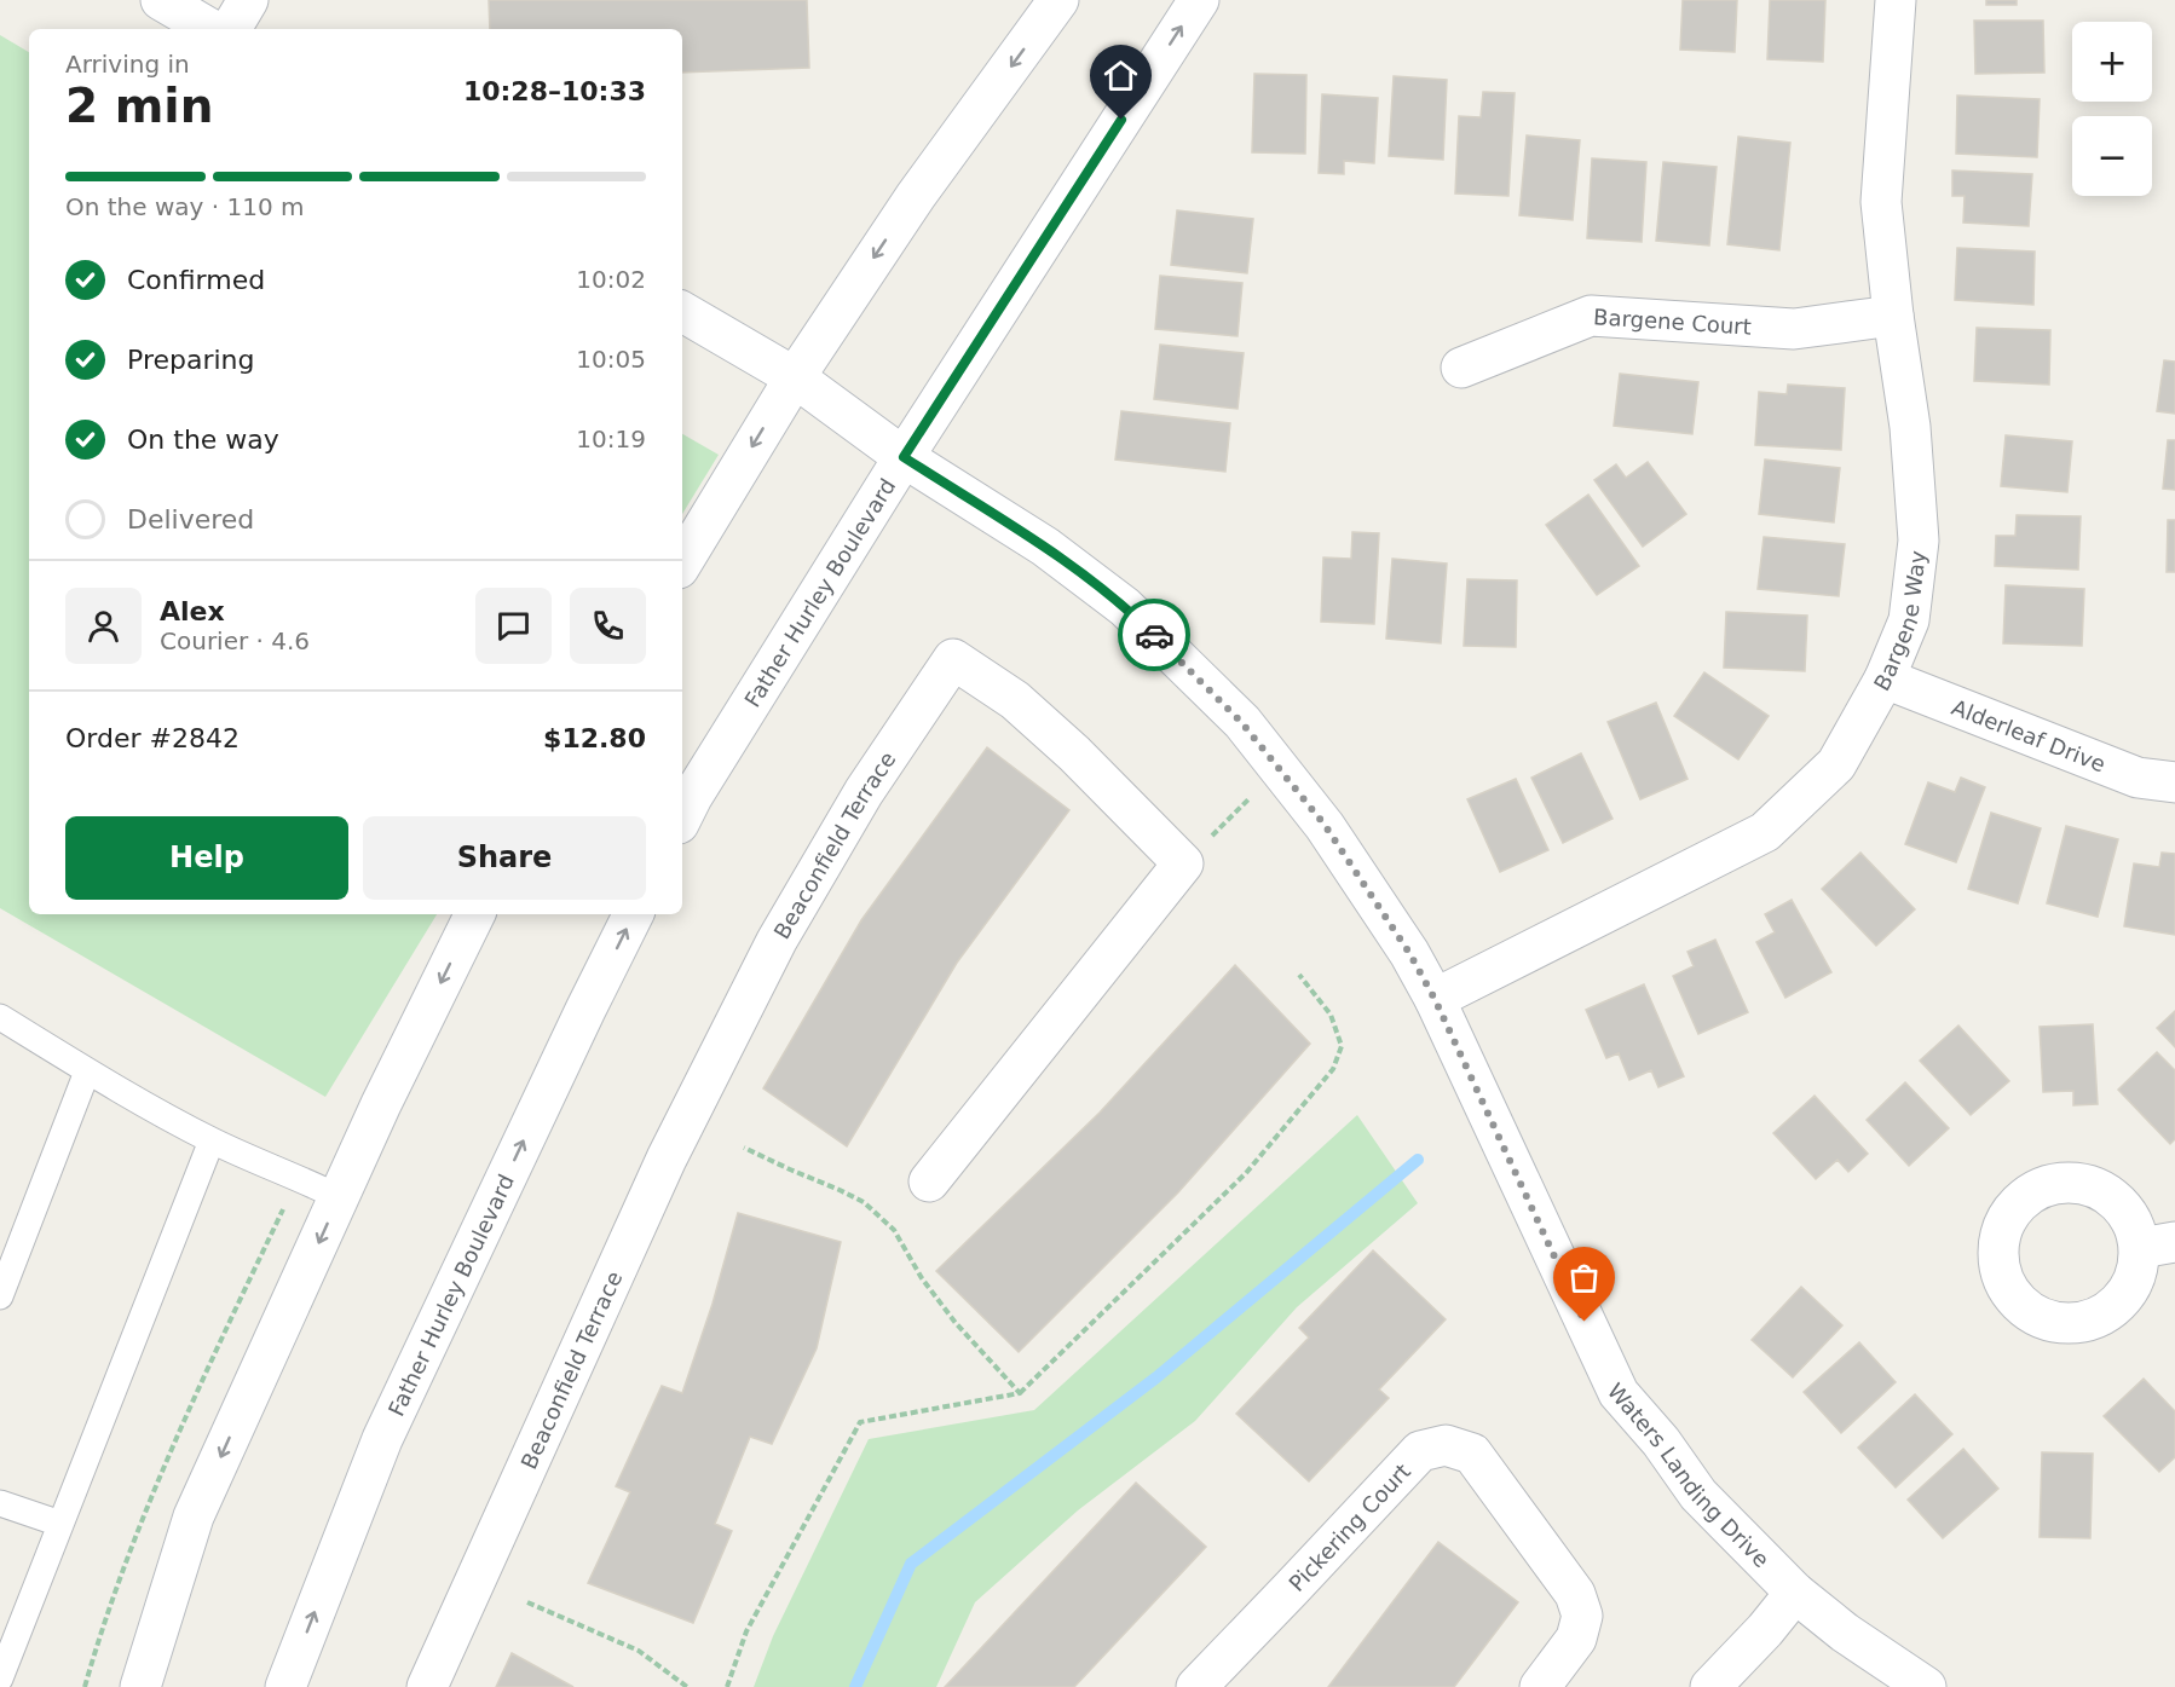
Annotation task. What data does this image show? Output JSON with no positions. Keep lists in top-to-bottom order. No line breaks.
{"streets":{"street":["Bargene Court","Father Hurley Boulevard","Bargene Way","Alderleaf Drive","Beaconfield Terrace","Waters Landing Drive","Pickering Court"]},"crossings":[["Bargene Court","Bargene Way"],["Father Hurley Boulevard","Waters Landing Drive"],["Bargene Way","Alderleaf Drive"],["Bargene Way","Waters Landing Drive"]],"page":{"map_buttons":["+","−"],"heading":["2 min","Arriving in","10:28–10:33"],"panel":["Alex","Courier · 4.6","Order #2842","$12.80"],"bar":"On the way · 110 m","list":[["Confirmed","10:02"],["Preparing","10:05"],["On the way","10:19"],"Delivered"],"buttons":["Help","Share"]}}
